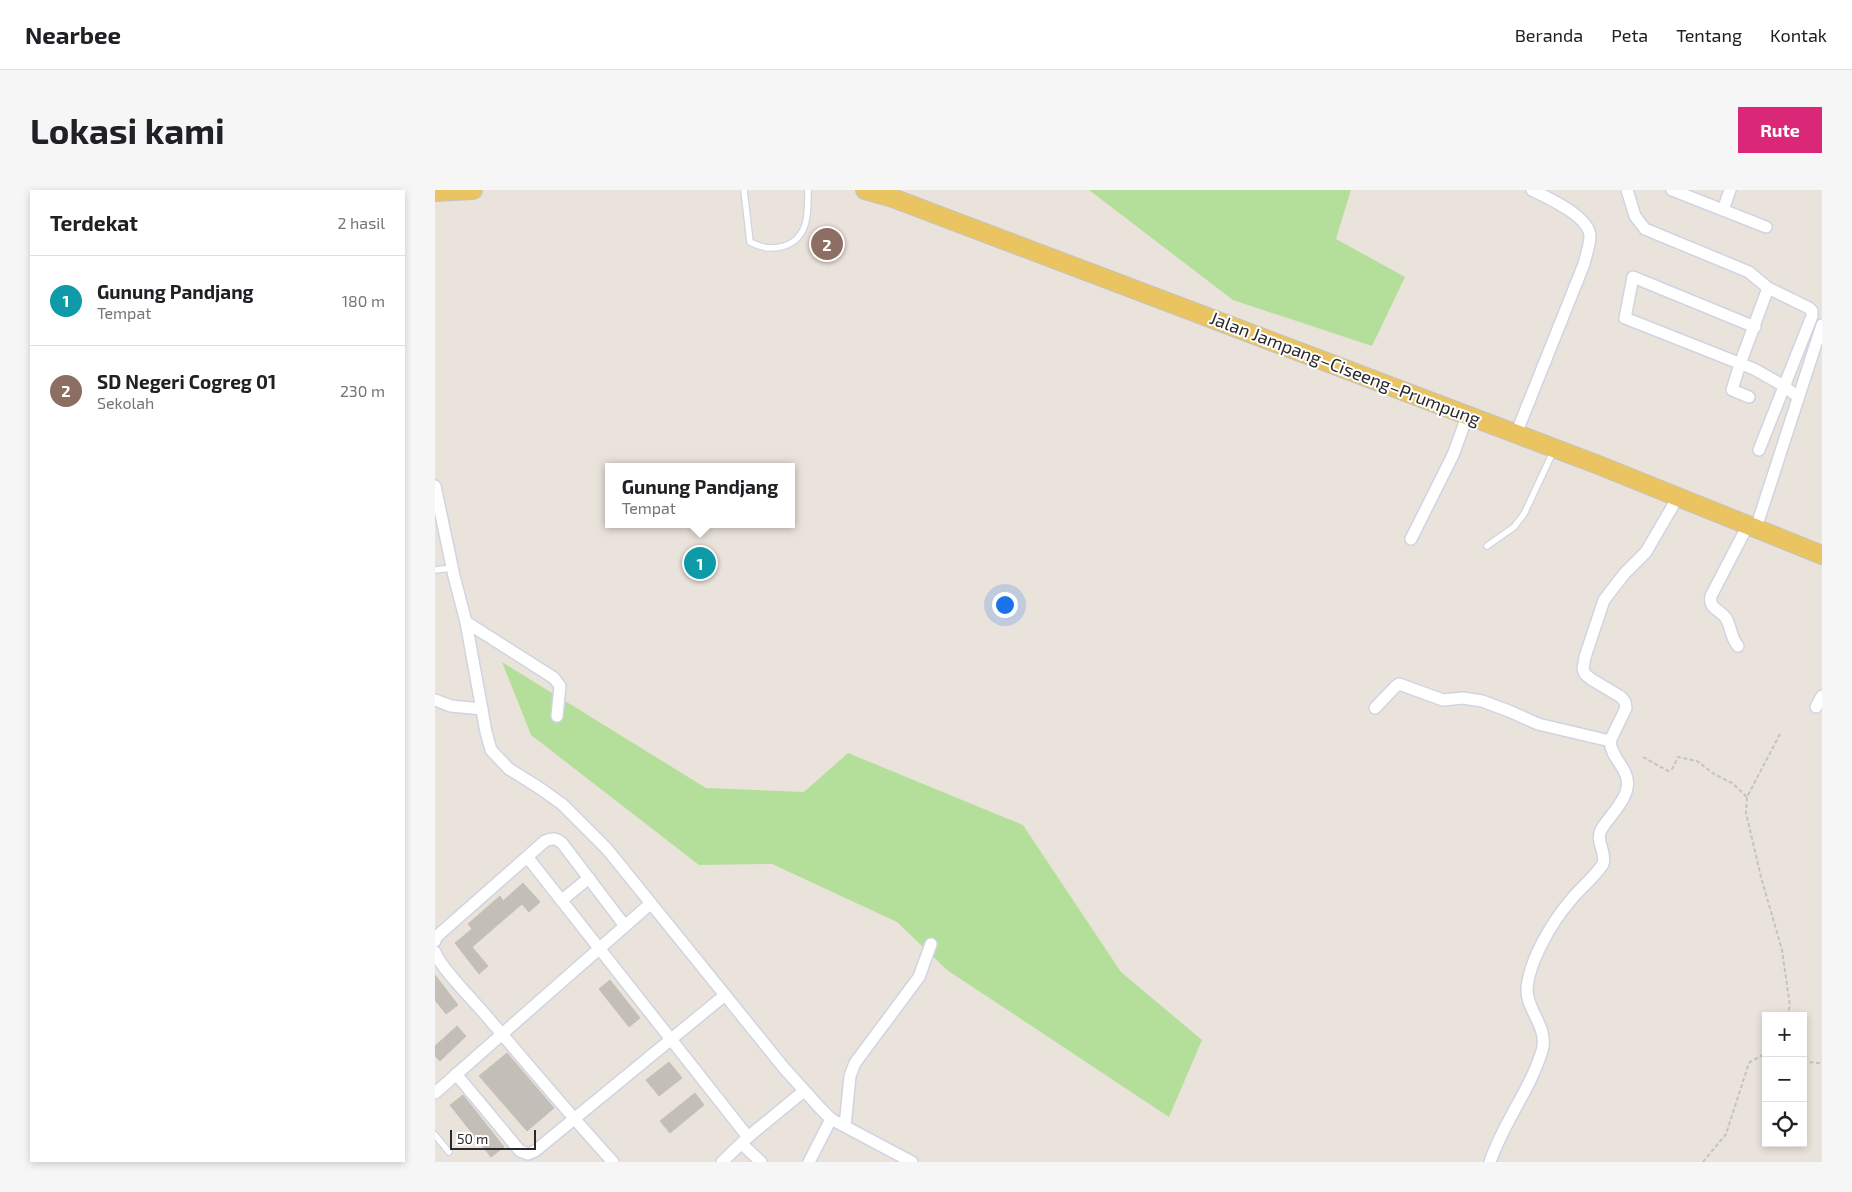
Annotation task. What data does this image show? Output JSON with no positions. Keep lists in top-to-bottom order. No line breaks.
{"streets":{"main road":["Jalan Jampang–Ciseeng–Prumpung"]},"scale_bar":"50 m","page":{"header":"Nearbee","nav":["Beranda","Peta","Tentang","Kontak"],"buttons":"Rute","title":"Lokasi kami","heading":["Terdekat","2 hasil"],"pins":["2","1"],"list":[{"mark":"1","name":"Gunung Pandjang","note":"Tempat","value":"180 m"},{"mark":"2","name":"SD Negeri Cogreg 01","note":"Sekolah","value":"230 m"}],"popup":["Gunung Pandjang","Tempat"],"map_buttons":["+","−"],"scale":"50 m"}}
